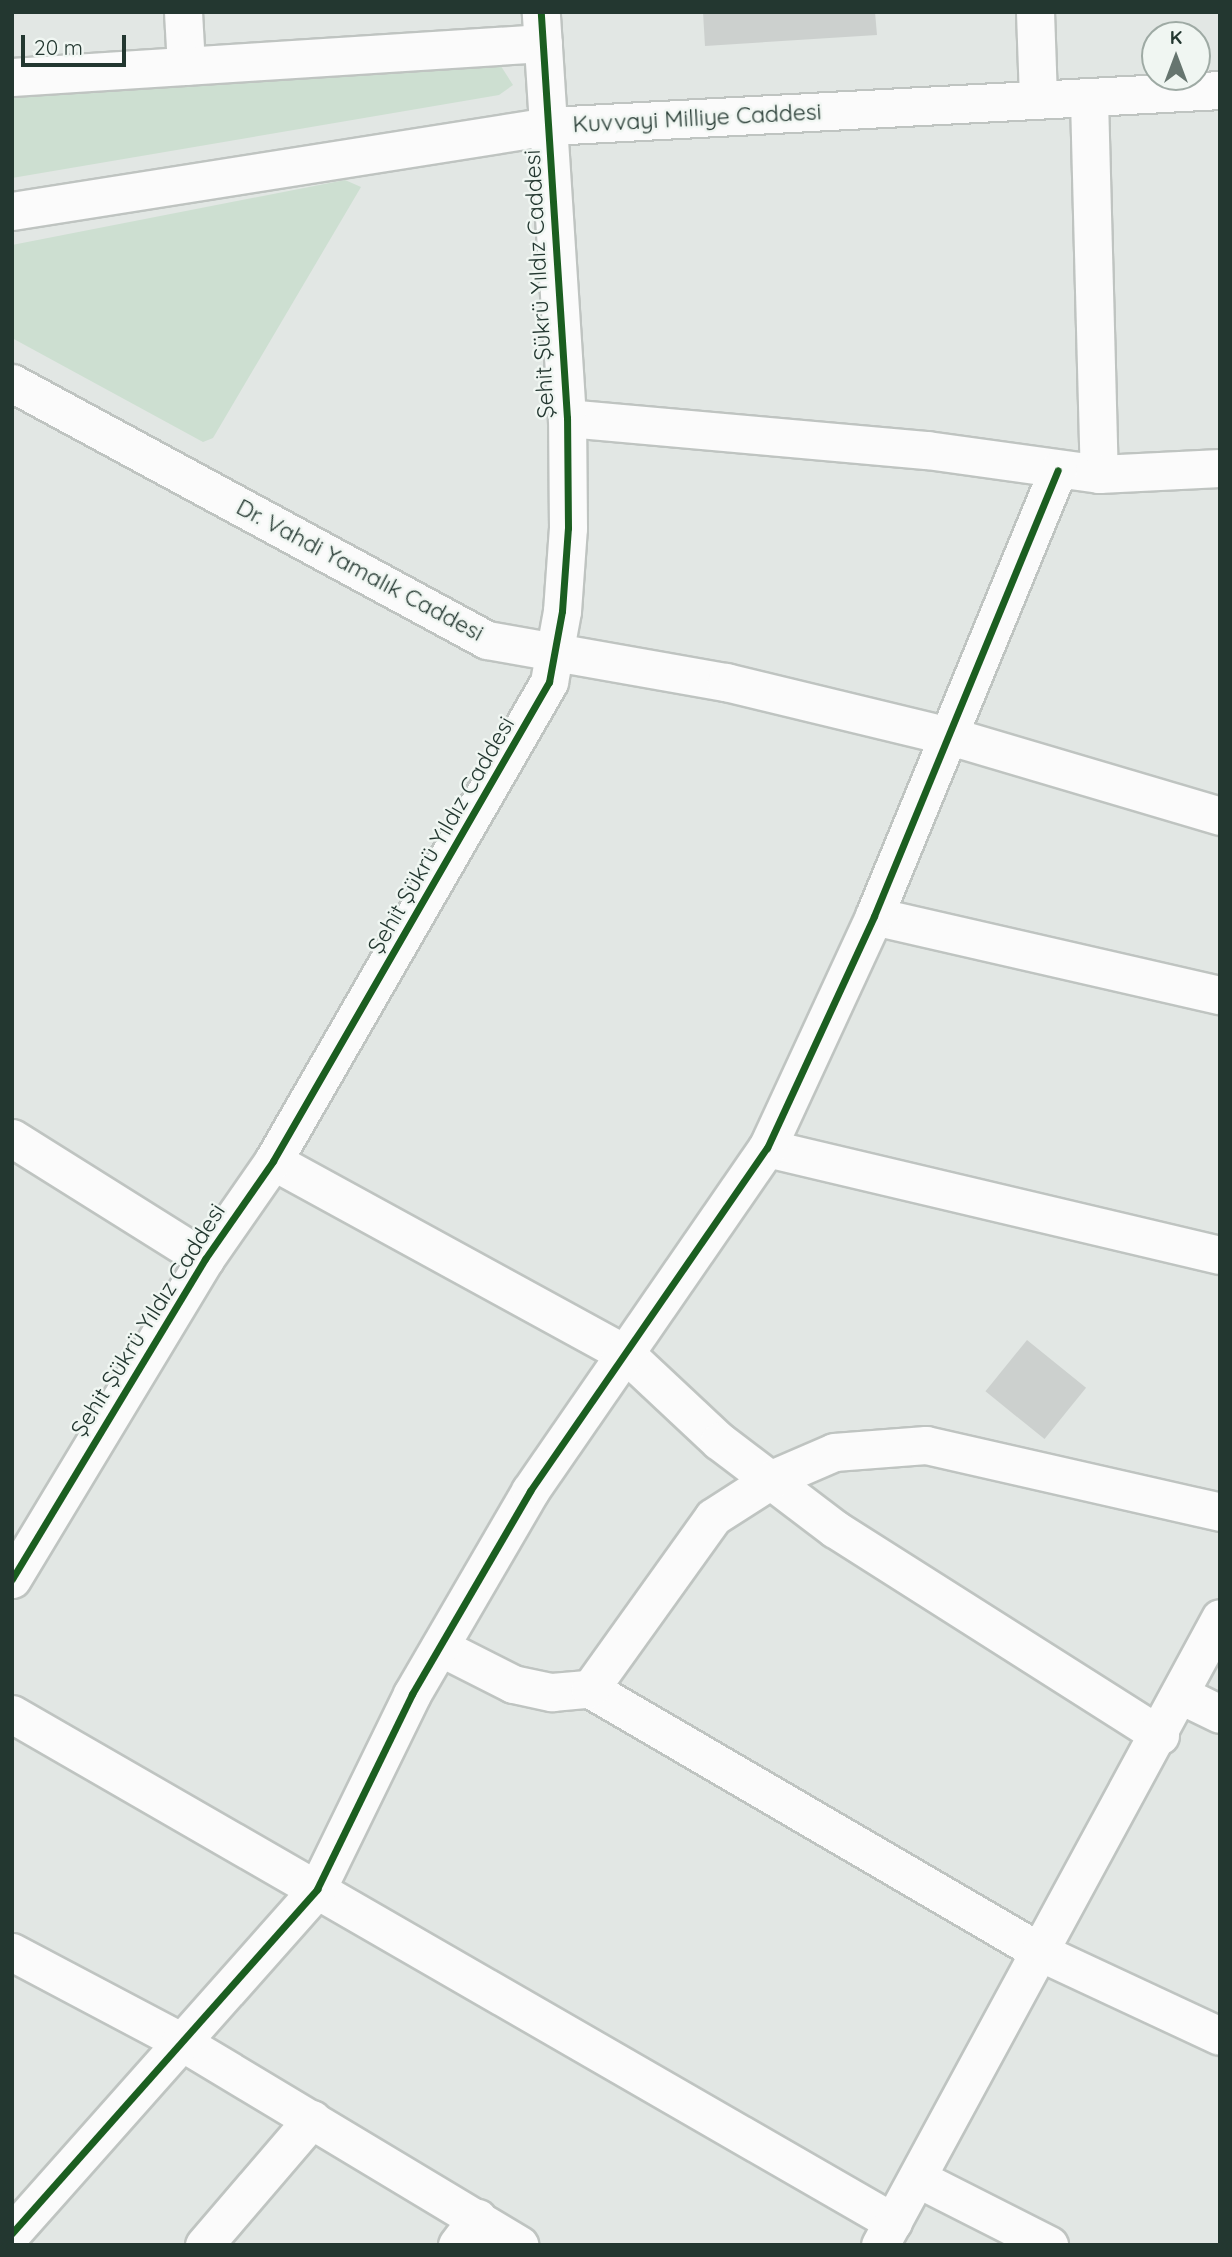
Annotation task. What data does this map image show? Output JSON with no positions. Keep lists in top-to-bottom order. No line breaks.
{"streets":{"street":["Kuvvayi Milliye Caddesi","Şehit Şükrü Yıldız Caddesi","Dr. Vahdi Yamalık Caddesi"]},"crossings":[["Kuvvayi Milliye Caddesi","Şehit Şükrü Yıldız Caddesi"],["Şehit Şükrü Yıldız Caddesi","Dr. Vahdi Yamalık Caddesi"]],"scale_bar":"20 m","north":"top"}
